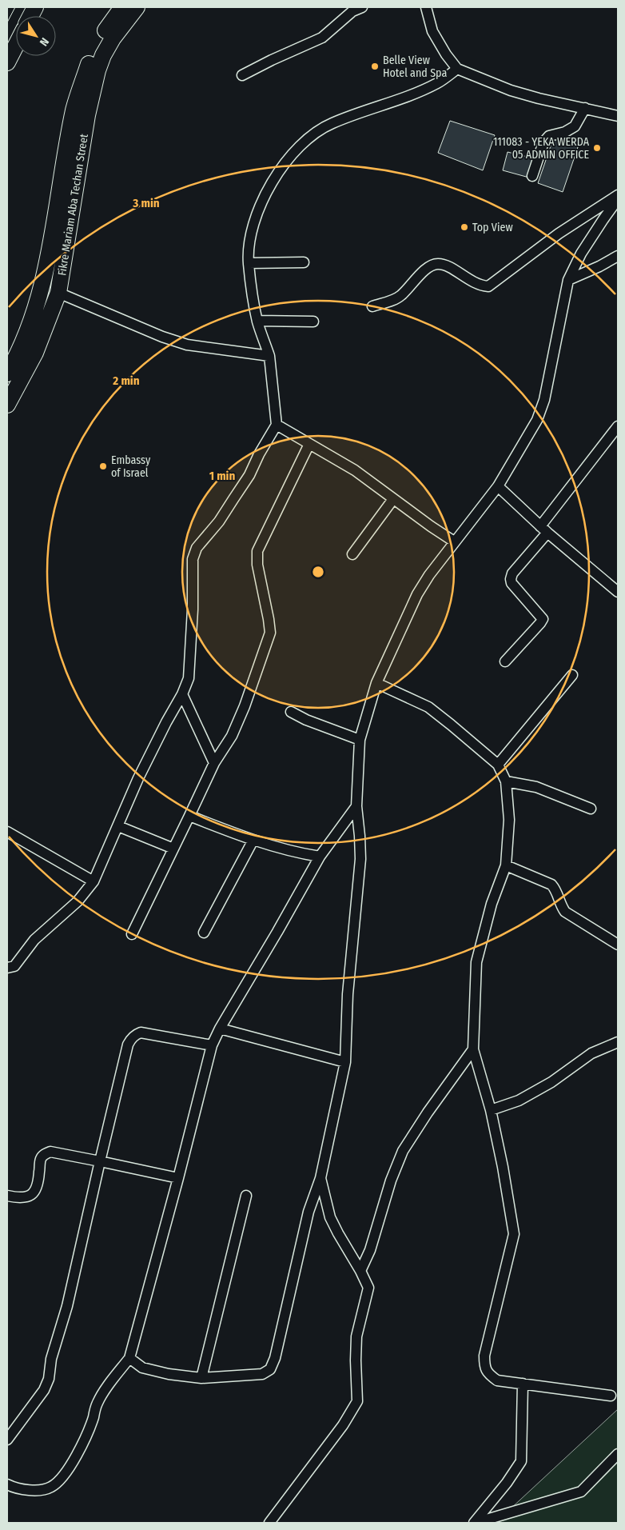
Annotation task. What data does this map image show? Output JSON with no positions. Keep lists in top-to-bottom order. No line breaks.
{"streets":{"main road":["Fikre Mariam Aba Techan Street"]},"places":["Belle View Hotel and Spa","111083 - YEKA WERDA 05 ADMIN OFFICE","Top View","Embassy of Israel"],"north":"bottom right","rings":["3 min","2 min","1 min"]}
